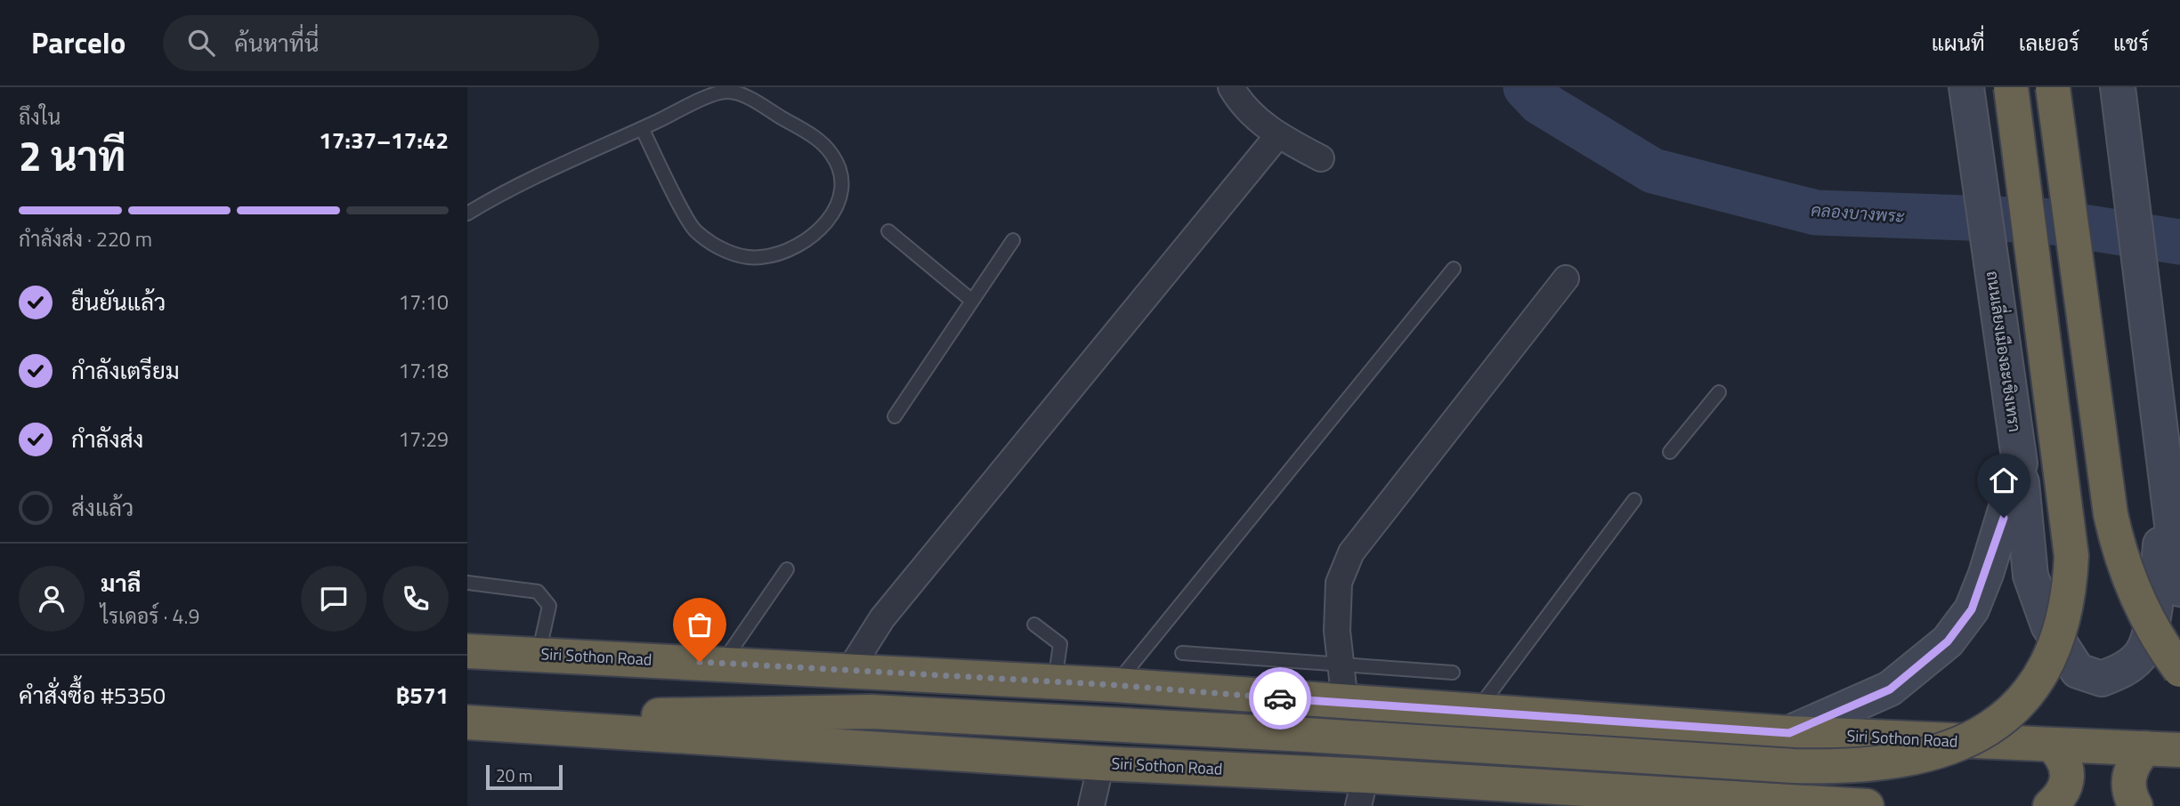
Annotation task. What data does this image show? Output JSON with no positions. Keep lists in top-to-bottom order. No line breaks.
{"streets":{"highway":["Siri Sothon Road"],"main road":["ถนนเลี่ยงเมืองฉะเชิงเทรา"]},"crossings":[["ถนนเลี่ยงเมืองฉะเชิงเทรา","Siri Sothon Road"]],"water":["คลองบางพระ"],"scale_bar":"20 m","page":{"header":"Parcelo","search":"ค้นหาที่นี่","nav":["แผนที่","เลเยอร์","แชร์"],"heading":["2 นาที","ถึงใน","17:37–17:42"],"panel":["มาลี","ไรเดอร์ · 4.9","คำสั่งซื้อ #5350","฿571"],"bar":"กำลังส่ง · 220 m","list":[["ยืนยันแล้ว","17:10"],["กำลังเตรียม","17:18"],["กำลังส่ง","17:29"],"ส่งแล้ว"],"scale":"20 m"}}
